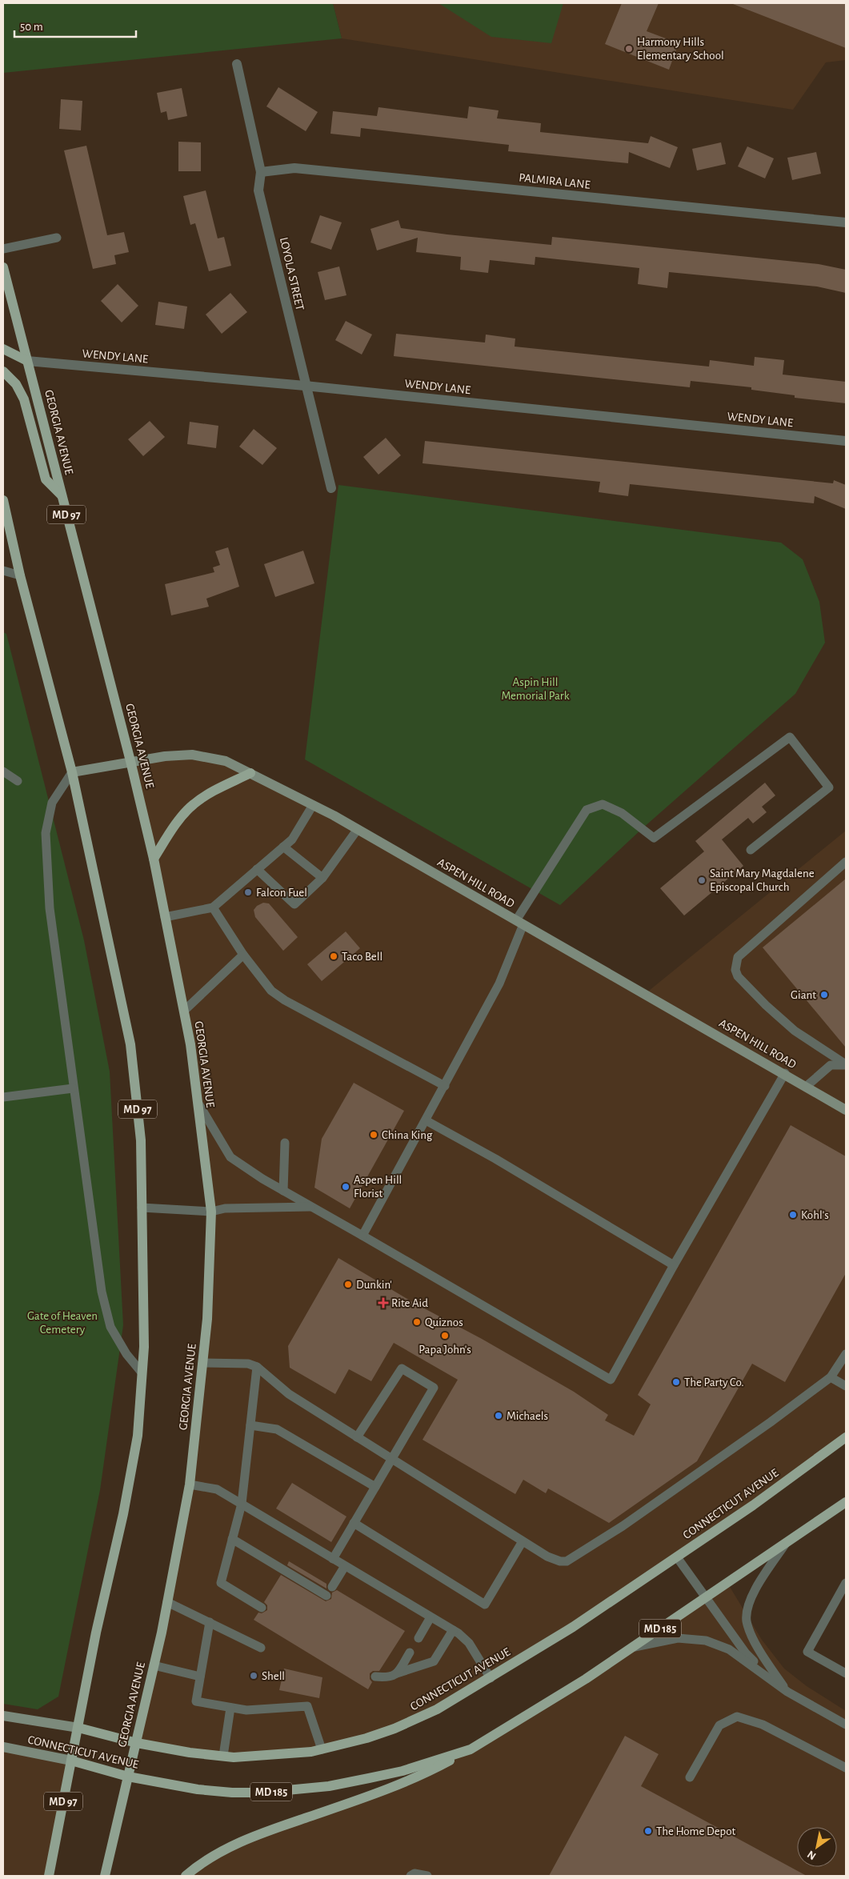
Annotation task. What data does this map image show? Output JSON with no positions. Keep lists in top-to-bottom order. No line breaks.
{"streets":{"main road":["GEORGIA AVENUE","MD 97","CONNECTICUT AVENUE","MD 185"],"street":["PALMIRA LANE","LOYOLA STREET","WENDY LANE","ASPEN HILL ROAD"]},"crossings":[["PALMIRA LANE","LOYOLA STREET"],["LOYOLA STREET","WENDY LANE"],["WENDY LANE","GEORGIA AVENUE"],["GEORGIA AVENUE","ASPEN HILL ROAD"],["GEORGIA AVENUE","CONNECTICUT AVENUE"],["MD 97","ASPEN HILL ROAD"],["MD 97","CONNECTICUT AVENUE"]],"parks":["Aspin Hill Memorial Park","Gate of Heaven Cemetery"],"places":{"other":["Harmony Hills Elementary School","Saint Mary Magdalene Episcopal Church","Falcon Fuel","Taco Bell","Giant","China King","Aspen Hill Florist","Kohl's","Dunkin'","Quiznos","Papa John's","The Party Co.","Michaels","Shell","The Home Depot"],"health":["Rite Aid"]},"scale_bar":"50 m","north":"bottom left"}
